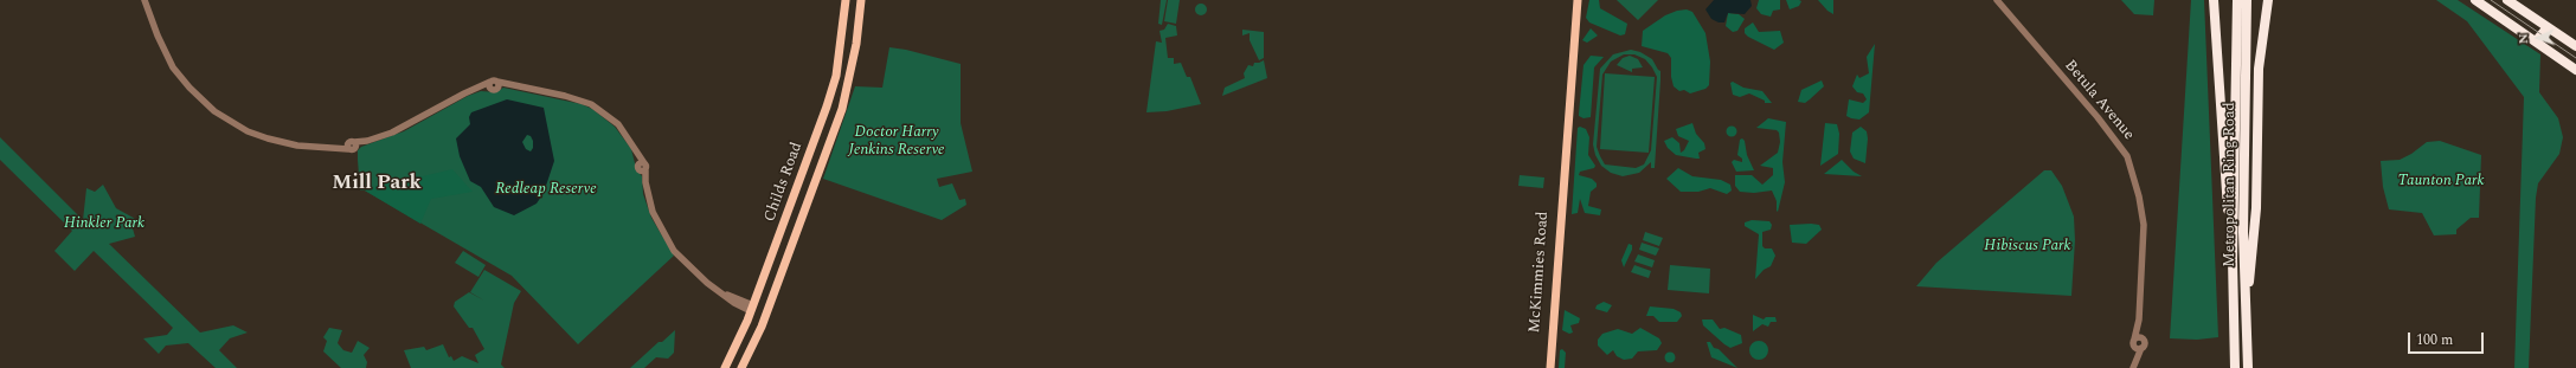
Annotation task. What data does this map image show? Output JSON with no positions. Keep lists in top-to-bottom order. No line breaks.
{"streets":{"highway":["Metropolitan Ring Road"],"main road":["Childs Road","McKimmies Road"],"street":["Betula Avenue"]},"districts":["Mill Park"],"parks":["Doctor Harry Jenkins Reserve","Taunton Park","Redleap Reserve","Hinkler Park","Hibiscus Park"],"scale_bar":"100 m","north":"left"}
